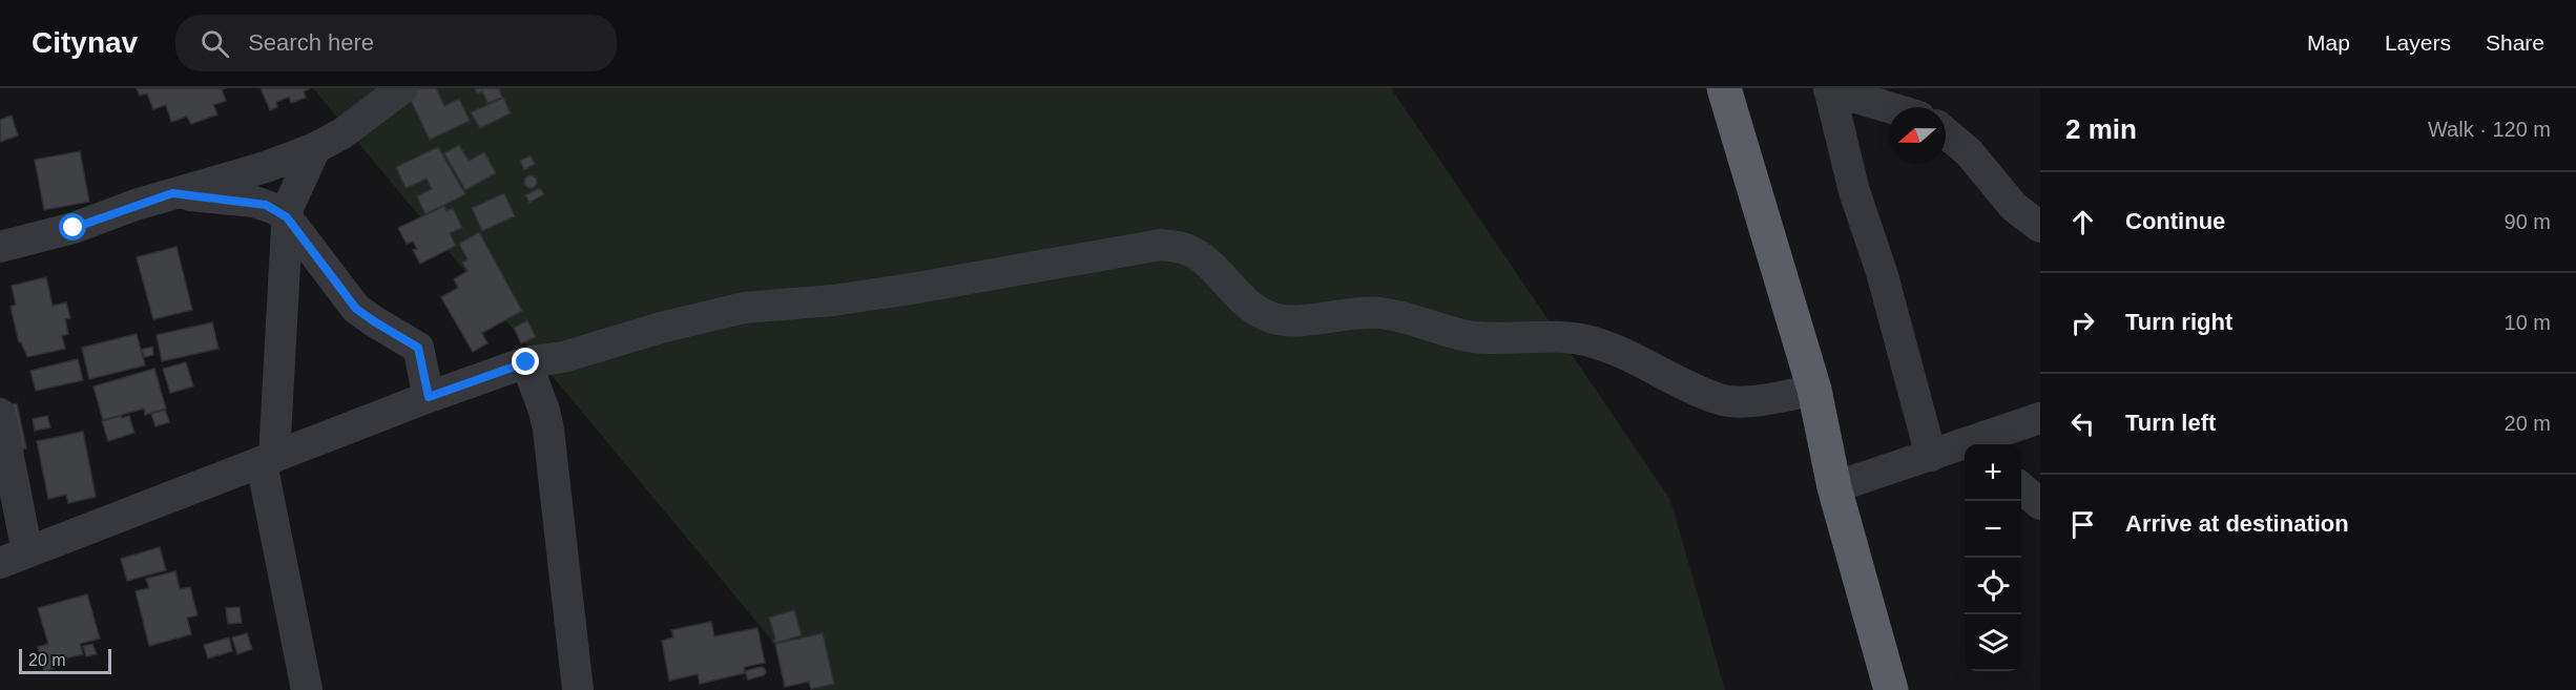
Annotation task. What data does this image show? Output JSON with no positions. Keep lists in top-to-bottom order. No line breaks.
{"scale_bar":"20 m","north":"left","page":{"header":"Citynav","search":"Search here","nav":["Map","Layers","Share"],"heading":["2 min","Walk · 120 m"],"list":[["Continue","90 m"],["Turn right","10 m"],["Turn left","20 m"],"Arrive at destination"],"map_buttons":["+","−"],"scale":"20 m"}}
